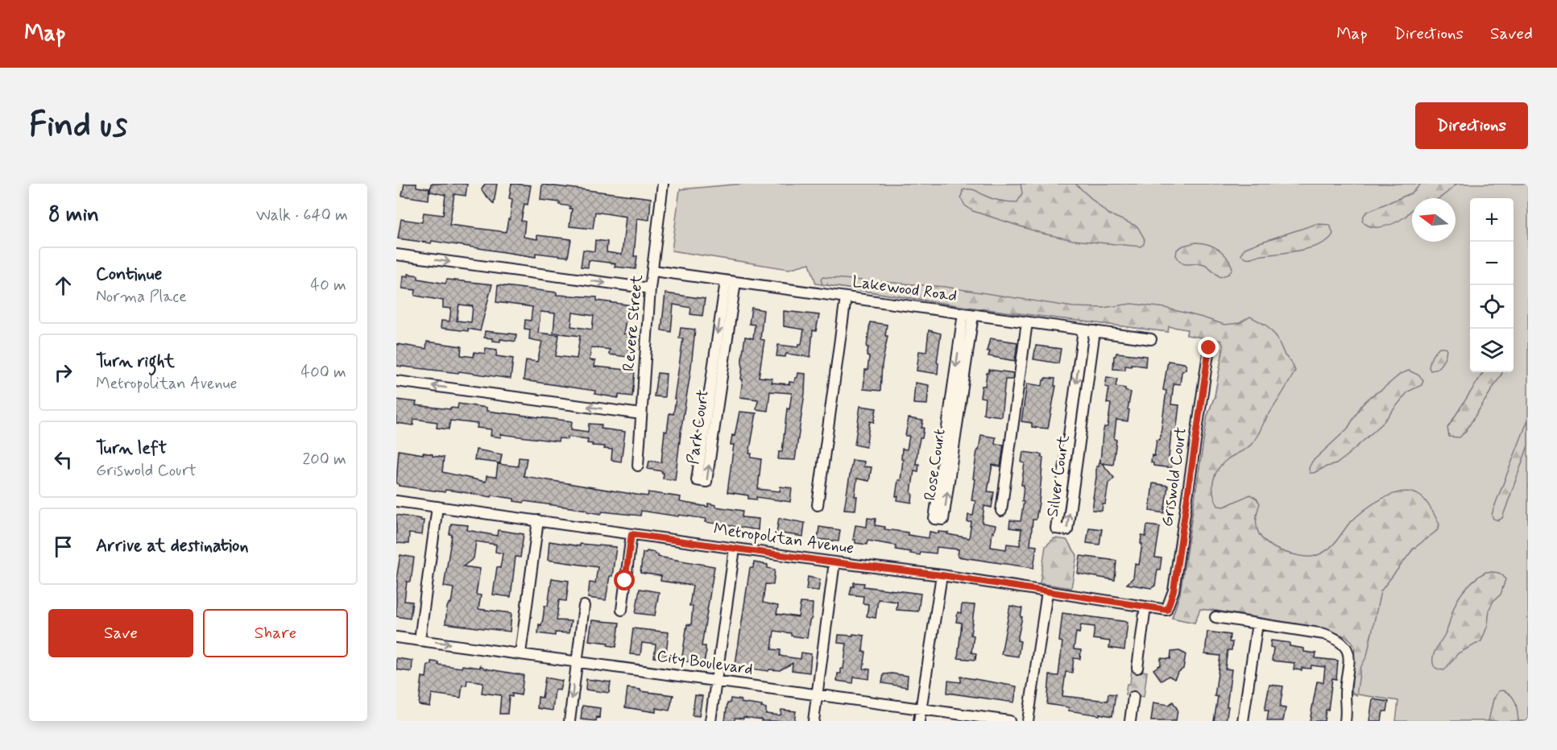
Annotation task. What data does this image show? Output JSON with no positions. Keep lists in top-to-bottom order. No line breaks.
{"streets":{"street":["Lakewood Road","Revere Street","Park Court","Rose Court","Silver Court","Griswold Court","Metropolitan Avenue","City Boulevard"]},"crossings":[["Lakewood Road","Revere Street"],["Lakewood Road","Park Court"],["Lakewood Road","Rose Court"],["Lakewood Road","Silver Court"],["Griswold Court","Metropolitan Avenue"]],"north":"left","page":{"header":"Map","nav":["Map","Directions","Saved"],"buttons":["Directions",["Save","Share"]],"title":"Find us","heading":["8 min","Walk · 640 m"],"map_buttons":["+","−"],"list":[["Continue","Norma Place","40 m"],["Turn right","Metropolitan Avenue","400 m"],["Turn left","Griswold Court","200 m"],"Arrive at destination"]}}
